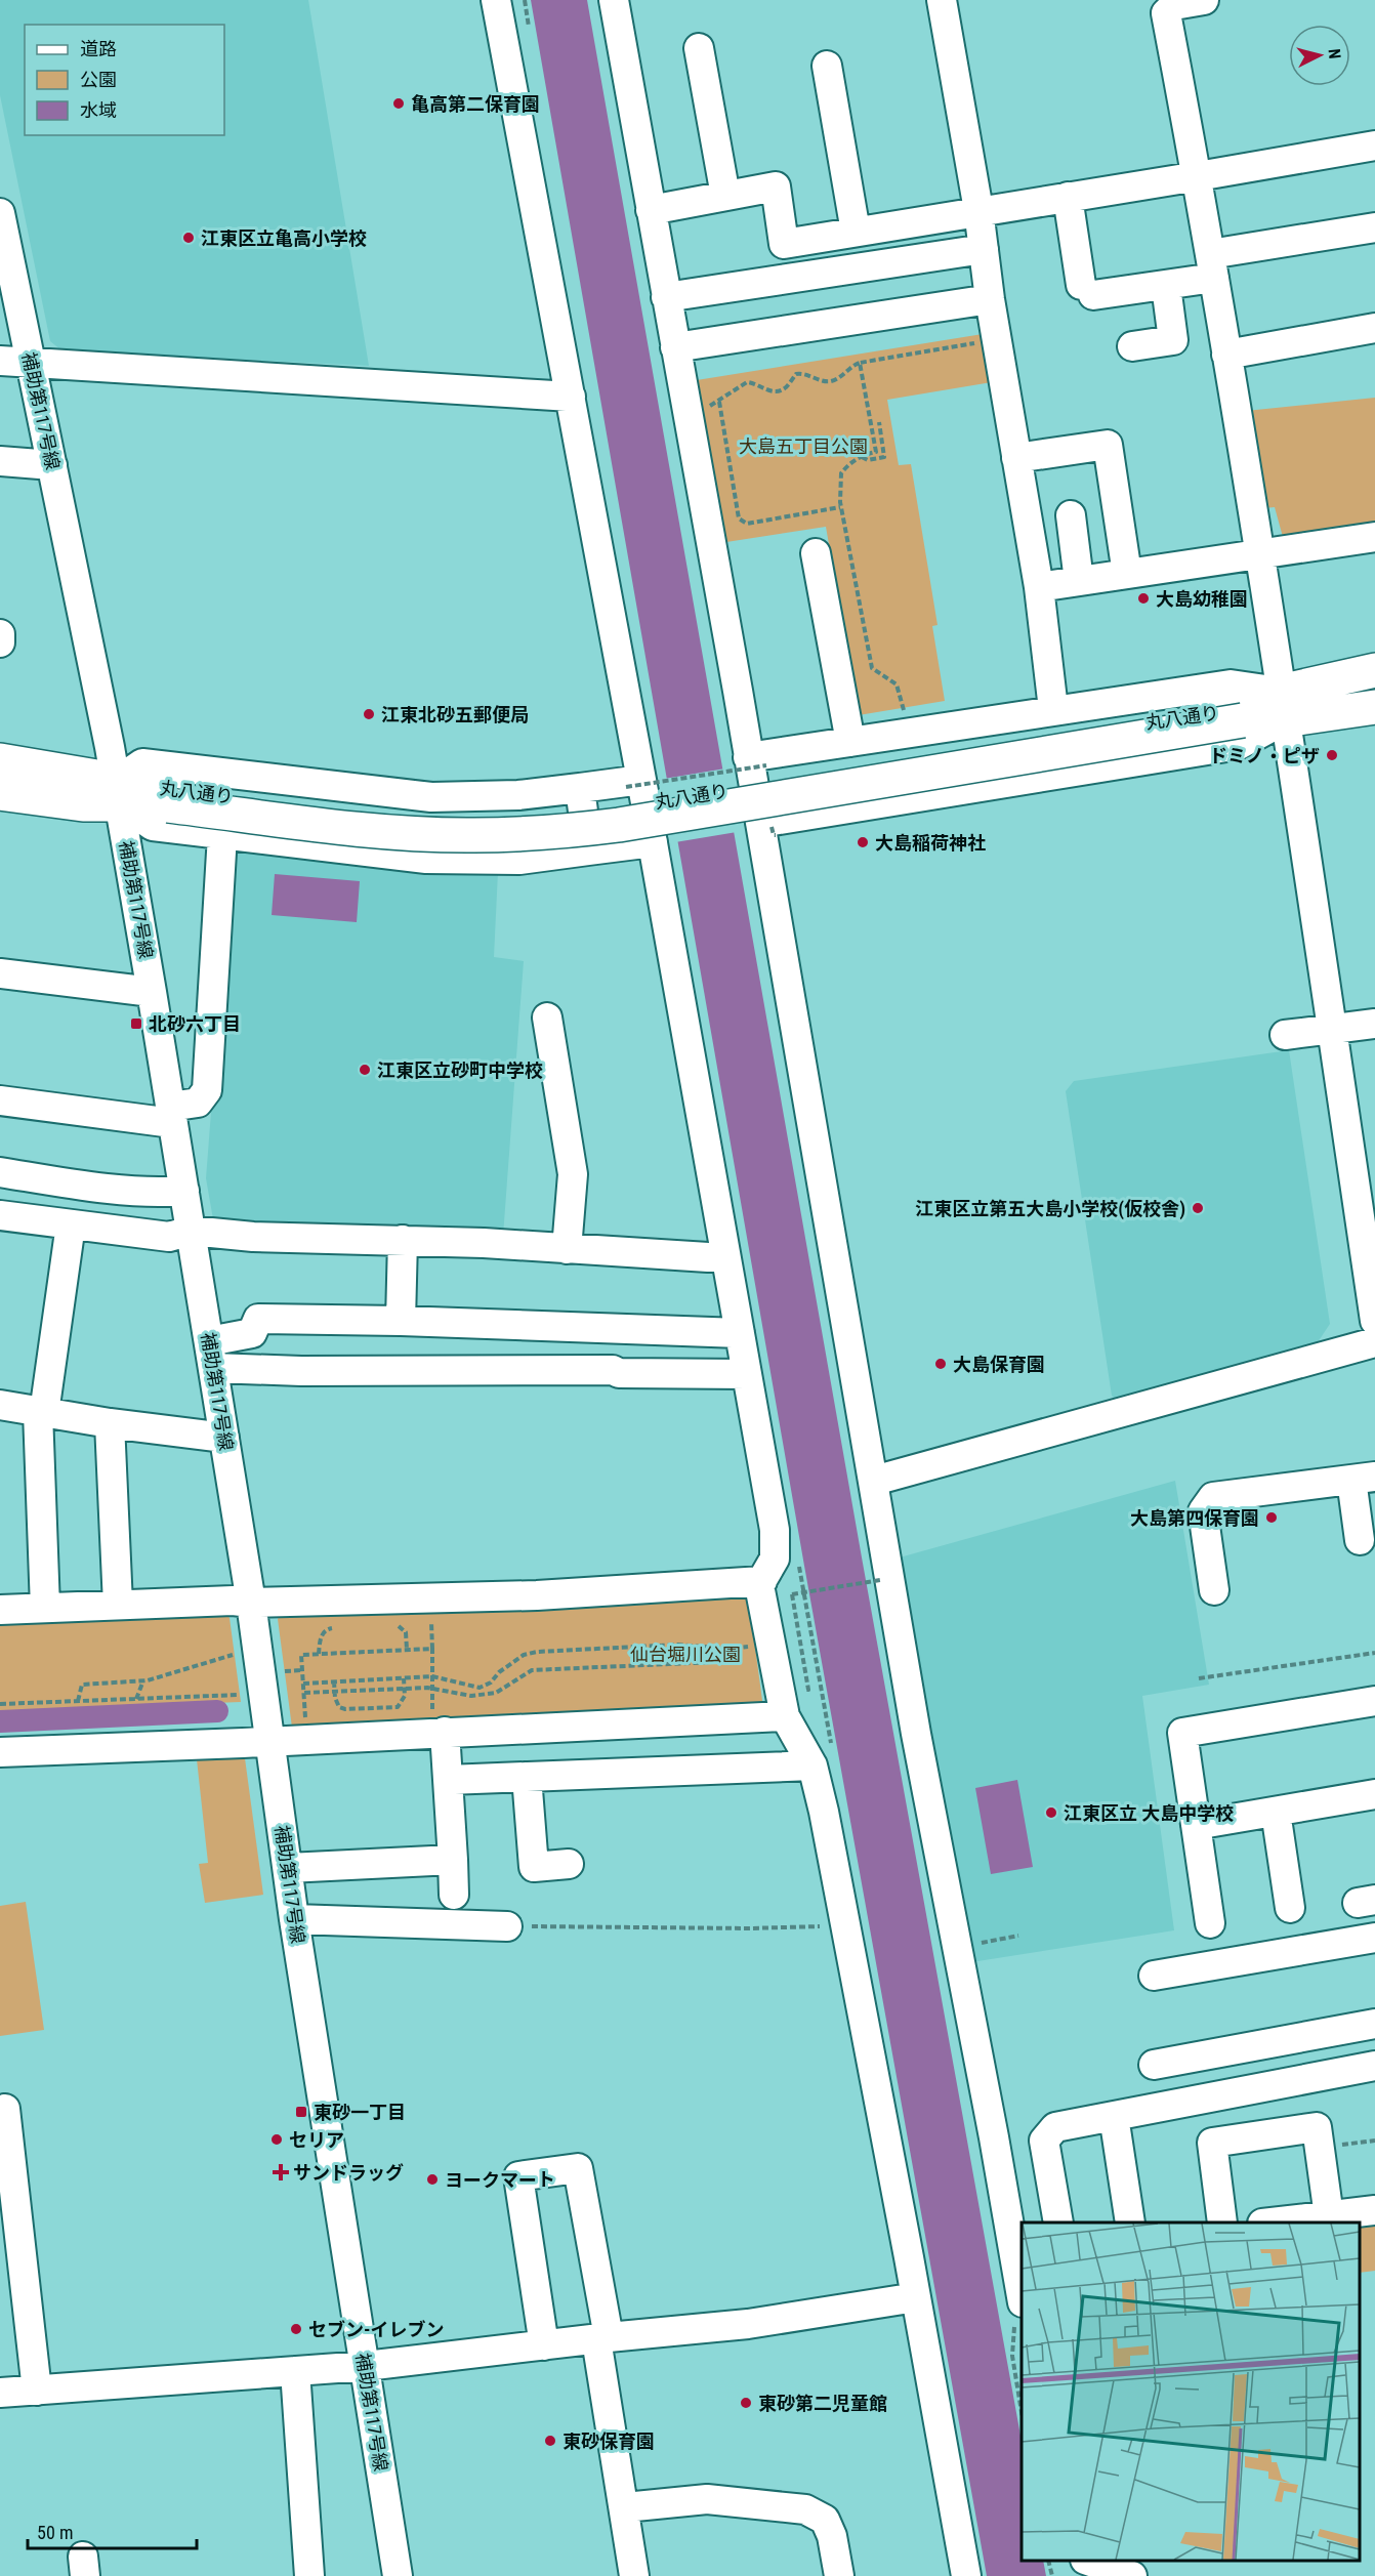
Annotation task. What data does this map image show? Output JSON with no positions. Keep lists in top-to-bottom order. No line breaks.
{"streets":{"main road":["丸八通り"],"street":["補助第117号線"]},"crossings":[["補助第117号線","丸八通り"]],"parks":["大島五丁目公園","仙台堀川公園"],"places":{"other":["亀高第二保育園","江東区立亀高小学校","大島幼稚園","江東北砂五郵便局","ドミノ・ピザ","大島稲荷神社","江東区立砂町中学校","江東区立第五大島小学校(仮校舎)","大島保育園","大島第四保育園","江東区立 大島中学校","セリア","ヨークマート","セブン-イレブン","東砂第二児童館","東砂保育園"],"transit":["北砂六丁目","東砂一丁目"],"health":["サンドラッグ"]},"legend":["道路","公園","水域"],"scale_bar":"50 m","north":"right"}
